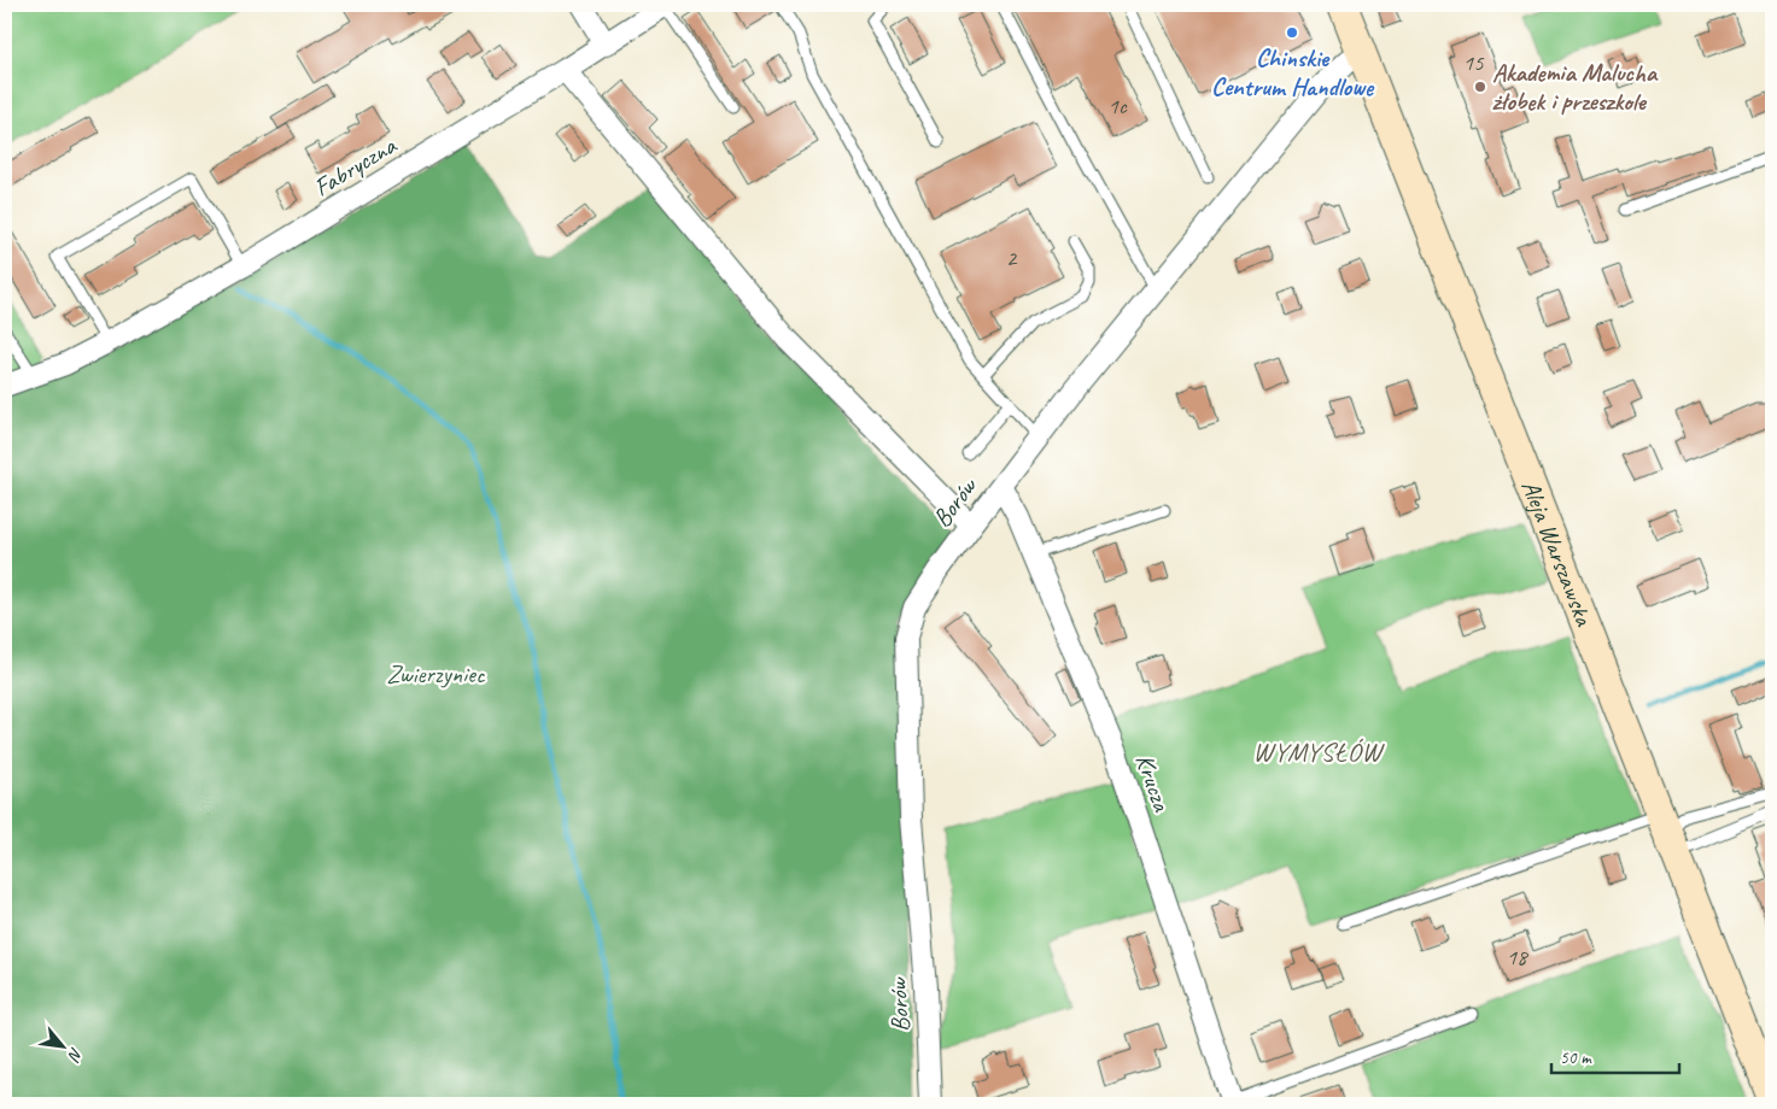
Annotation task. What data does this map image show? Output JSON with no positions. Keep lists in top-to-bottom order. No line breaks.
{"streets":{"street":["Fabryczna","Borów","Aleja Warszawska","Krucza"]},"crossings":[["Borów","Aleja Warszawska"],["Borów","Krucza"]],"districts":["WYMYSŁÓW"],"parks":["Zwierzyniec"],"places":["Chinskie Centrum Handlowe","Akademia Malucha żłobek i przeszkole"],"house_numbers":["15","1c","2","18"],"scale_bar":"50 m","north":"bottom right"}
